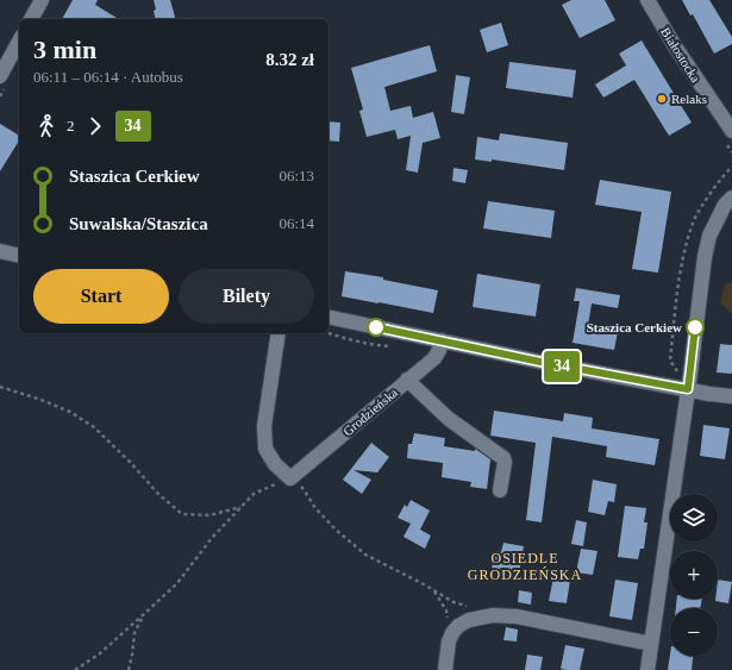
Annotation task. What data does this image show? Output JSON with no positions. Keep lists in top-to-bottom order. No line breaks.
{"streets":{"street":["Białostocka","Grodzieńska"]},"districts":["OSIEDLE GRODZIEŃSKA"],"places":["Relaks","Staszica Cerkiew"],"lines":["bus line 34"],"page":{"on_map":"34","heading":["3 min","06:11 – 06:14 · Autobus","8.32 zł"],"legs":["2","34"],"list":[{"name":"Staszica Cerkiew","value":"06:13"},{"name":"Suwalska/Staszica","value":"06:14"}],"buttons":["Start","Bilety"],"map_buttons":["+","−"]}}
